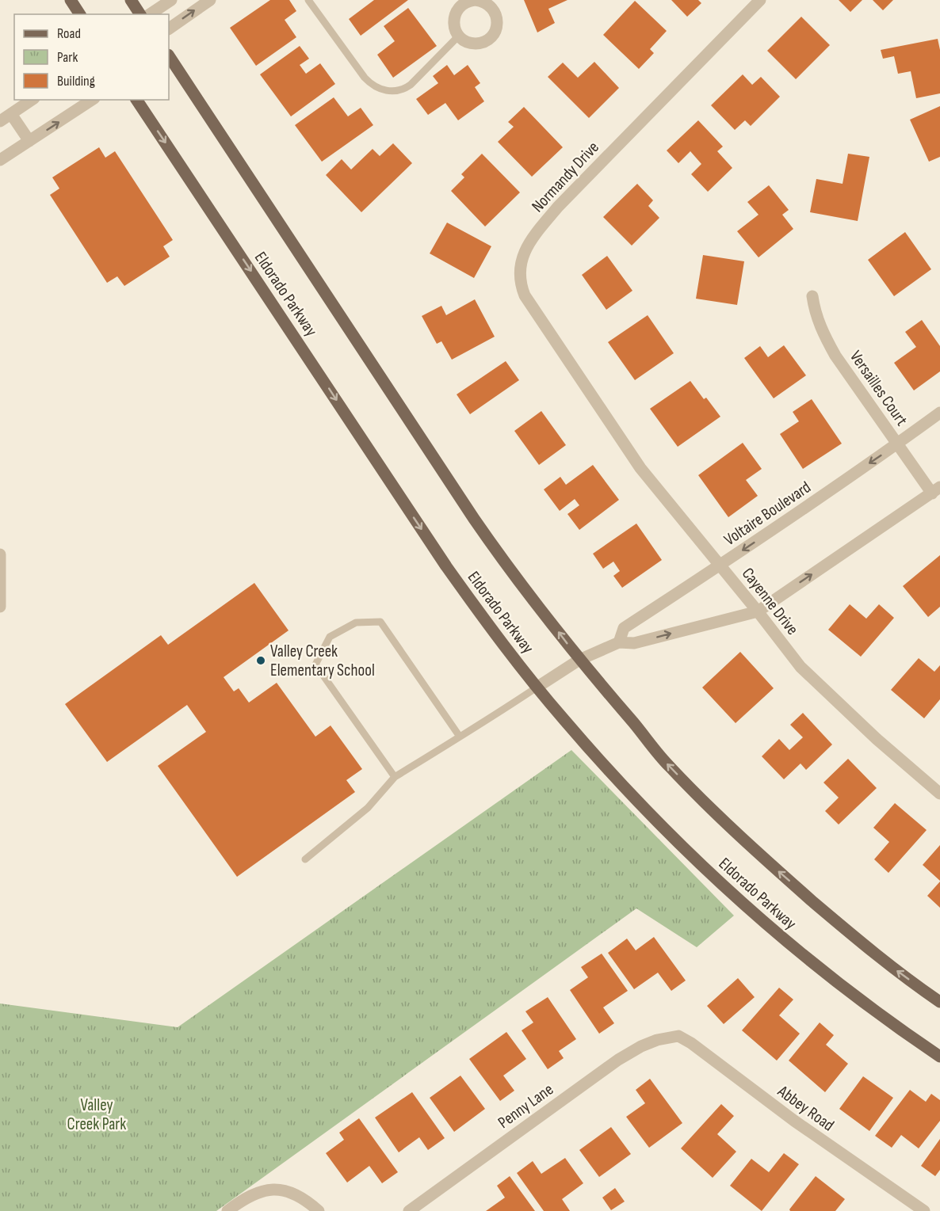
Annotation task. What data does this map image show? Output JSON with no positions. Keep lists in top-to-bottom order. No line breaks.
{"streets":{"main road":["Eldorado Parkway"],"street":["Normandy Drive","Versailles Court","Voltaire Boulevard","Cayenne Drive","Penny Lane","Abbey Road"]},"crossings":[["Normandy Drive","Cayenne Drive"],["Versailles Court","Voltaire Boulevard"],["Voltaire Boulevard","Cayenne Drive"],["Penny Lane","Abbey Road"]],"parks":["Valley Creek Park"],"places":["Valley Creek Elementary School"],"legend":["Road","Park","Building"]}
